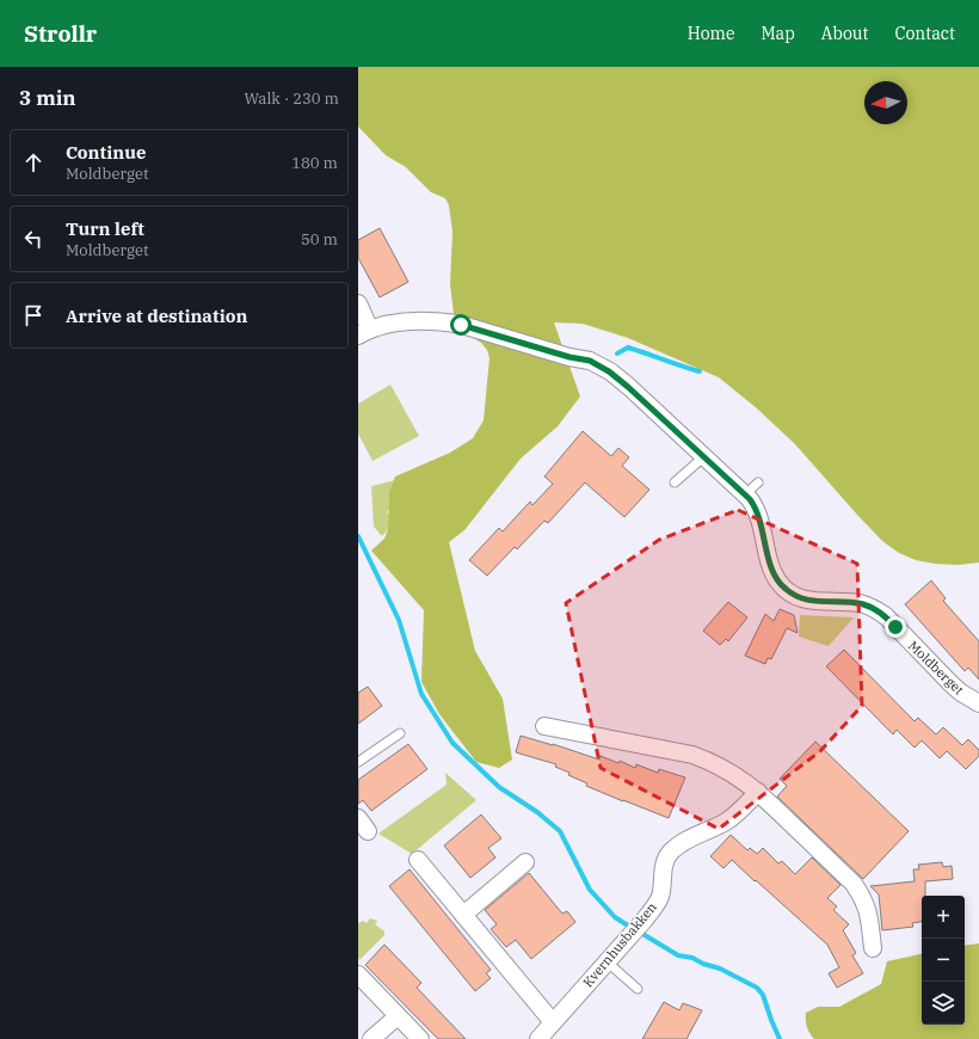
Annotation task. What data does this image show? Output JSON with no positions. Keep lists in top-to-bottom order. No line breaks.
{"streets":{"street":["Moldberget","Kvernhusbakken"]},"north":"left","page":{"header":"Strollr","nav":["Home","Map","About","Contact"],"heading":["3 min","Walk · 230 m"],"list":[["Continue","Moldberget","180 m"],["Turn left","Moldberget","50 m"],"Arrive at destination"],"map_buttons":["+","−"]}}
